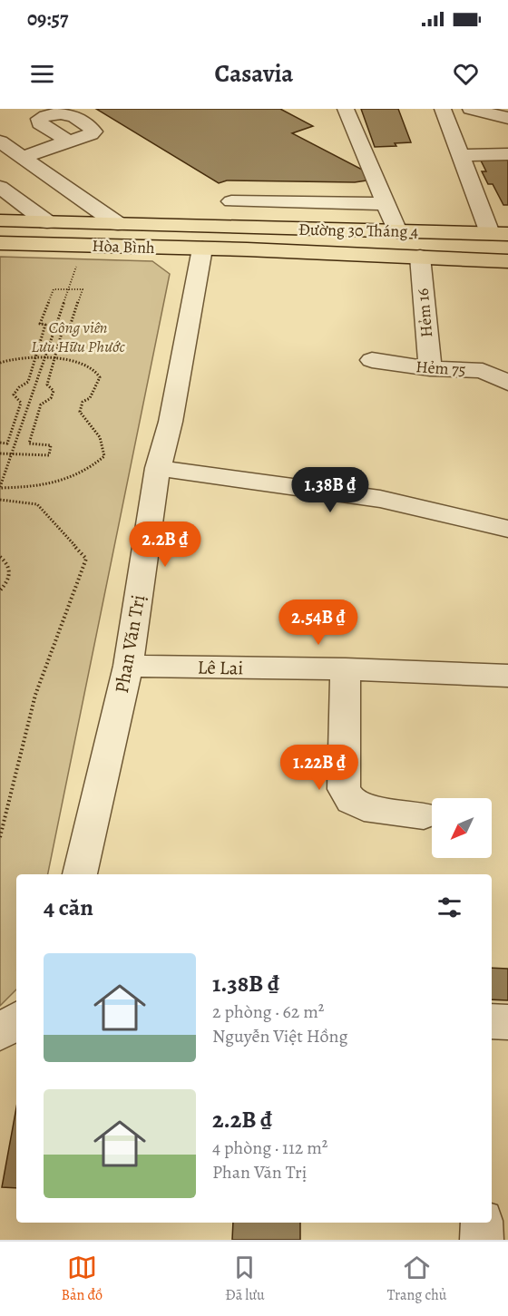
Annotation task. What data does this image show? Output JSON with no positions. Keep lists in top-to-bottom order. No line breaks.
{"streets":{"main road":["Đường 30 Tháng 4","Hòa Bình"],"street":["Hẻm 16","Hẻm 75","Phan Văn Trị","Lê Lai"]},"crossings":[["Đường 30 Tháng 4","Hòa Bình"],["Đường 30 Tháng 4","Hẻm 16"],["Đường 30 Tháng 4","Phan Văn Trị"],["Hòa Bình","Phan Văn Trị"],["Hẻm 16","Hẻm 75"],["Phan Văn Trị","Lê Lai"]],"parks":["Công viên Lưu Hữu Phước"],"north":"bottom left","page":{"status":"09:57","header":"Casavia","price":["1.38B ₫","2.2B ₫","2.54B ₫","1.22B ₫"],"heading":"4 căn","list":[{"name":"1.38B ₫","note":"2 phòng · 62 m² · Nguyễn Việt Hồng"},{"name":"2.2B ₫","note":"4 phòng · 112 m² · Phan Văn Trị"}],"tabs":["Bản đồ","Đã lưu","Trang chủ"]}}
